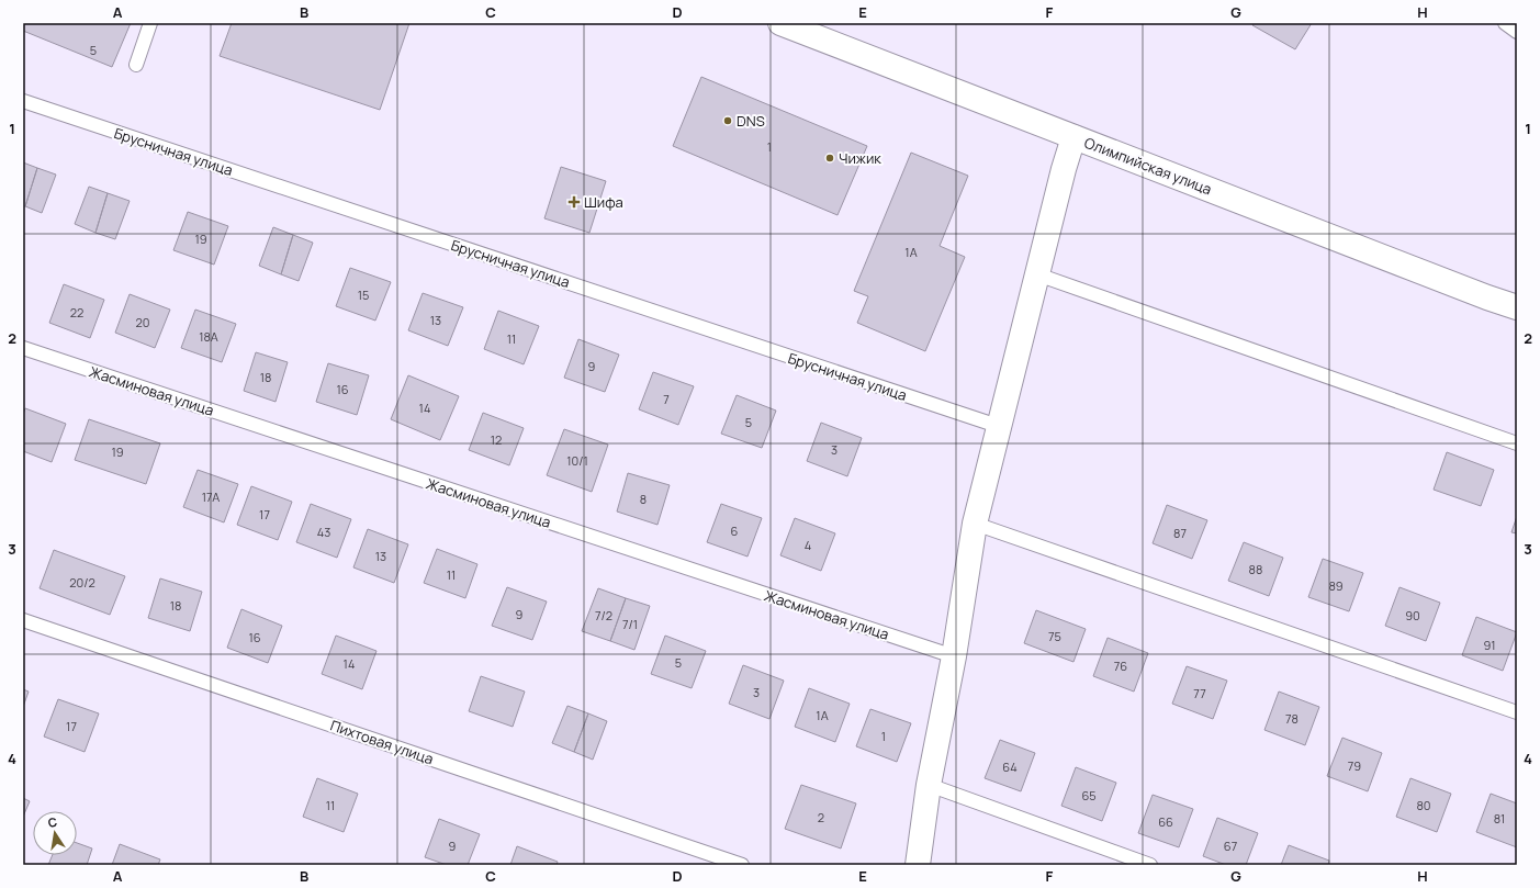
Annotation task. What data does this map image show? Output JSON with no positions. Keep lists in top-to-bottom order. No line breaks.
{"streets":{"street":["Олимпийская улица"],"lane":["Брусничная улица","Жасминовая улица","Пихтовая улица"]},"places":{"other":["DNS","Чижик"],"health":["Шифа"]},"house_numbers":["5","1","19","1А","15","22","13","20","18А","11","9","18","16","7","14","5","12","3","19","10/1","17А","8","17","6","43","87","4","13","88","11","20/2","89","18","9","7/2","90","7/1","75","16","91","5","14","76","3","77","1А","78","17","1","79","64","65","11","80","2","81","66","9","67"],"north":"top","grid":{"columns":["A","B","C","D","E","F","G","H"],"rows":["1","2","3","4"]}}
